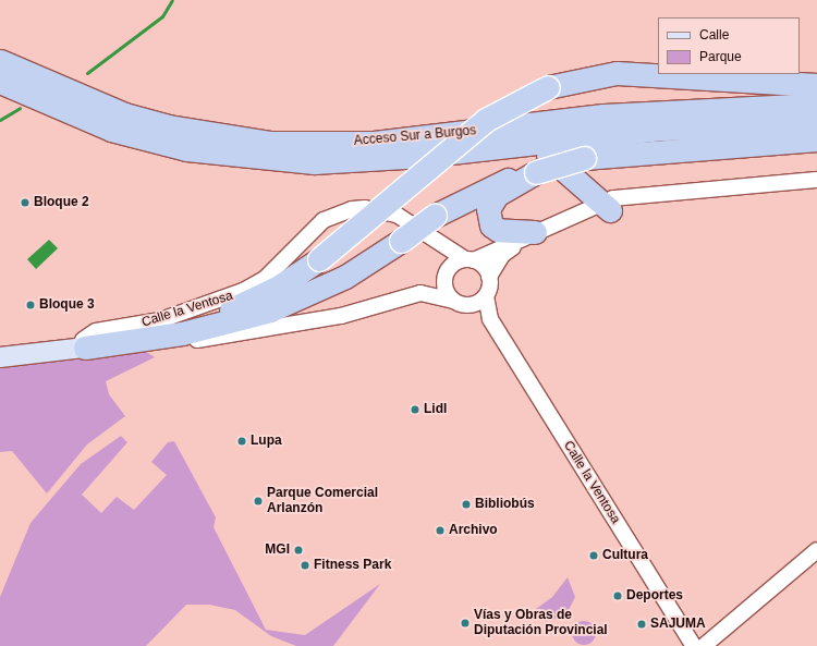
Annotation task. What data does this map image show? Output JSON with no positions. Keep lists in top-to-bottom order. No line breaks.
{"streets":{"highway":["Acceso Sur a Burgos"],"main road":["Calle la Ventosa"]},"places":["Bloque 2","Bloque 3","Lidl","Lupa","Parque Comercial Arlanzón","Bibliobús","Archivo","MGI","Cultura","Fitness Park","Deportes","Vías y Obras de Diputación Provincial","SAJUMA"],"legend":["Calle","Parque"]}
